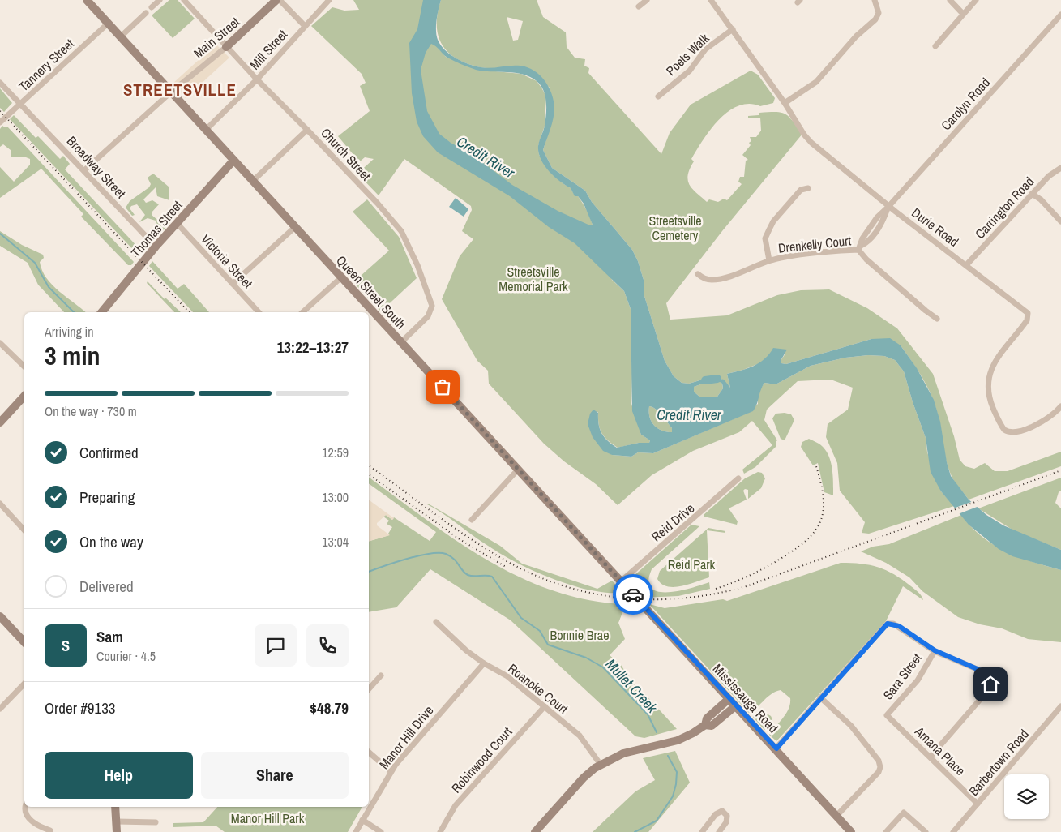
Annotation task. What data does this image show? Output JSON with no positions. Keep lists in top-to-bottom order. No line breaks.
{"streets":{"main road":["Main Street","Thomas Street","Queen Street South","Mississauga Road"],"street":["Mill Street","Poets Walk","Tannery Street","Carolyn Road","Church Street","Broadway Street","Carrington Road","Durie Road","Drenkelly Court","Victoria Street","Reid Drive","Sara Street","Roanoke Court","Manor Hill Drive","Amana Place","Robinwood Court","Barbertown Road"]},"crossings":[["Main Street","Church Street"],["Main Street","Broadway Street"],["Main Street","Queen Street South"],["Mill Street","Church Street"],["Mill Street","Queen Street South"],["Poets Walk","Durie Road"],["Tannery Street","Broadway Street"],["Tannery Street","Queen Street South"],["Carolyn Road","Durie Road"],["Carolyn Road","Drenkelly Court"],["Church Street","Queen Street South"],["Broadway Street","Thomas Street"],["Carrington Road","Durie Road"],["Thomas Street","Victoria Street"],["Thomas Street","Queen Street South"],["Queen Street South","Reid Drive"],["Queen Street South","Mississauga Road"],["Sara Street","Amana Place"],["Roanoke Court","Manor Hill Drive"],["Roanoke Court","Robinwood Court"],["Amana Place","Barbertown Road"]],"districts":["STREETSVILLE"],"water":["Credit River","Mullet Creek"],"parks":["Streetsville Cemetery","Streetsville Memorial Park","Reid Park","Bonnie Brae","Manor Hill Park"],"page":{"heading":["3 min","Arriving in","13:22–13:27"],"panel":["Sam","Courier · 4.5","Order #9133","$48.79"],"bar":"On the way · 730 m","list":[["Confirmed","12:59"],["Preparing","13:00"],["On the way","13:04"],"Delivered"],"round":"S","buttons":["Help","Share"]}}
